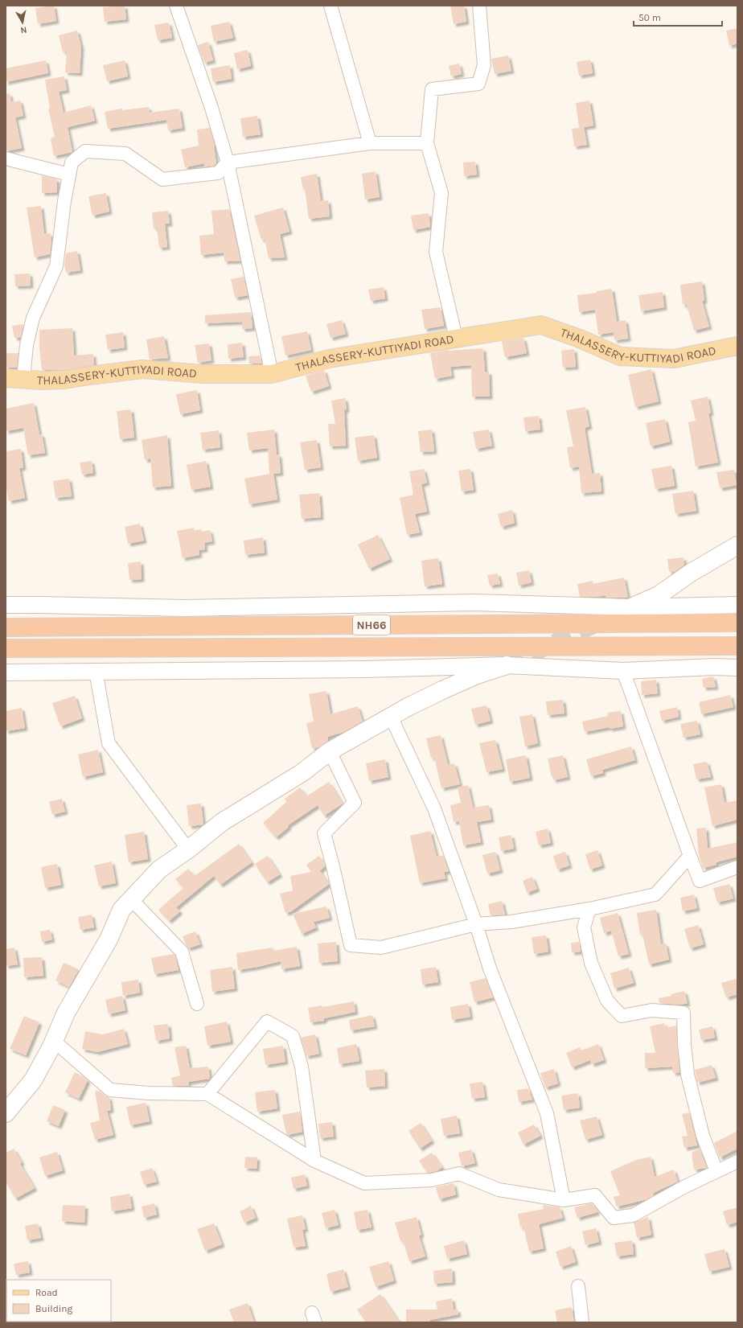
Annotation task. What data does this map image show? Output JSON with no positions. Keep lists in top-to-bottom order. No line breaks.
{"streets":{"highway":["NH66"],"main road":["THALASSERY-KUTTIYADI ROAD"]},"legend":["Road","Building"],"scale_bar":"50 m","north":"bottom"}
